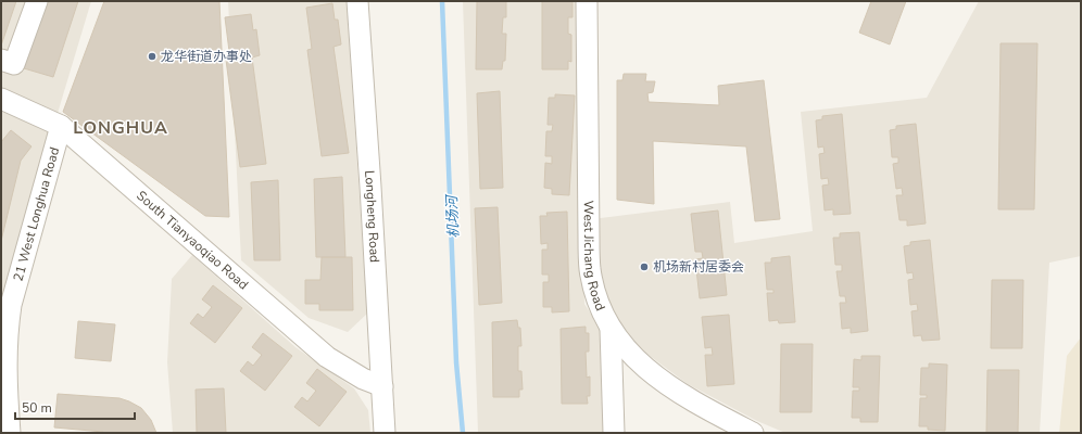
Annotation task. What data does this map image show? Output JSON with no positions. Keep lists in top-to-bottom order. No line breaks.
{"streets":{"street":["21 West Longhua Road","Longheng Road","South Tianyaoqiao Road","West Jichang Road"]},"crossings":[["21 West Longhua Road","South Tianyaoqiao Road"],["Longheng Road","South Tianyaoqiao Road"]],"districts":["LONGHUA"],"water":["机场河"],"places":["龙华街道办事处","机场新村居委会"],"scale_bar":"50 m"}
